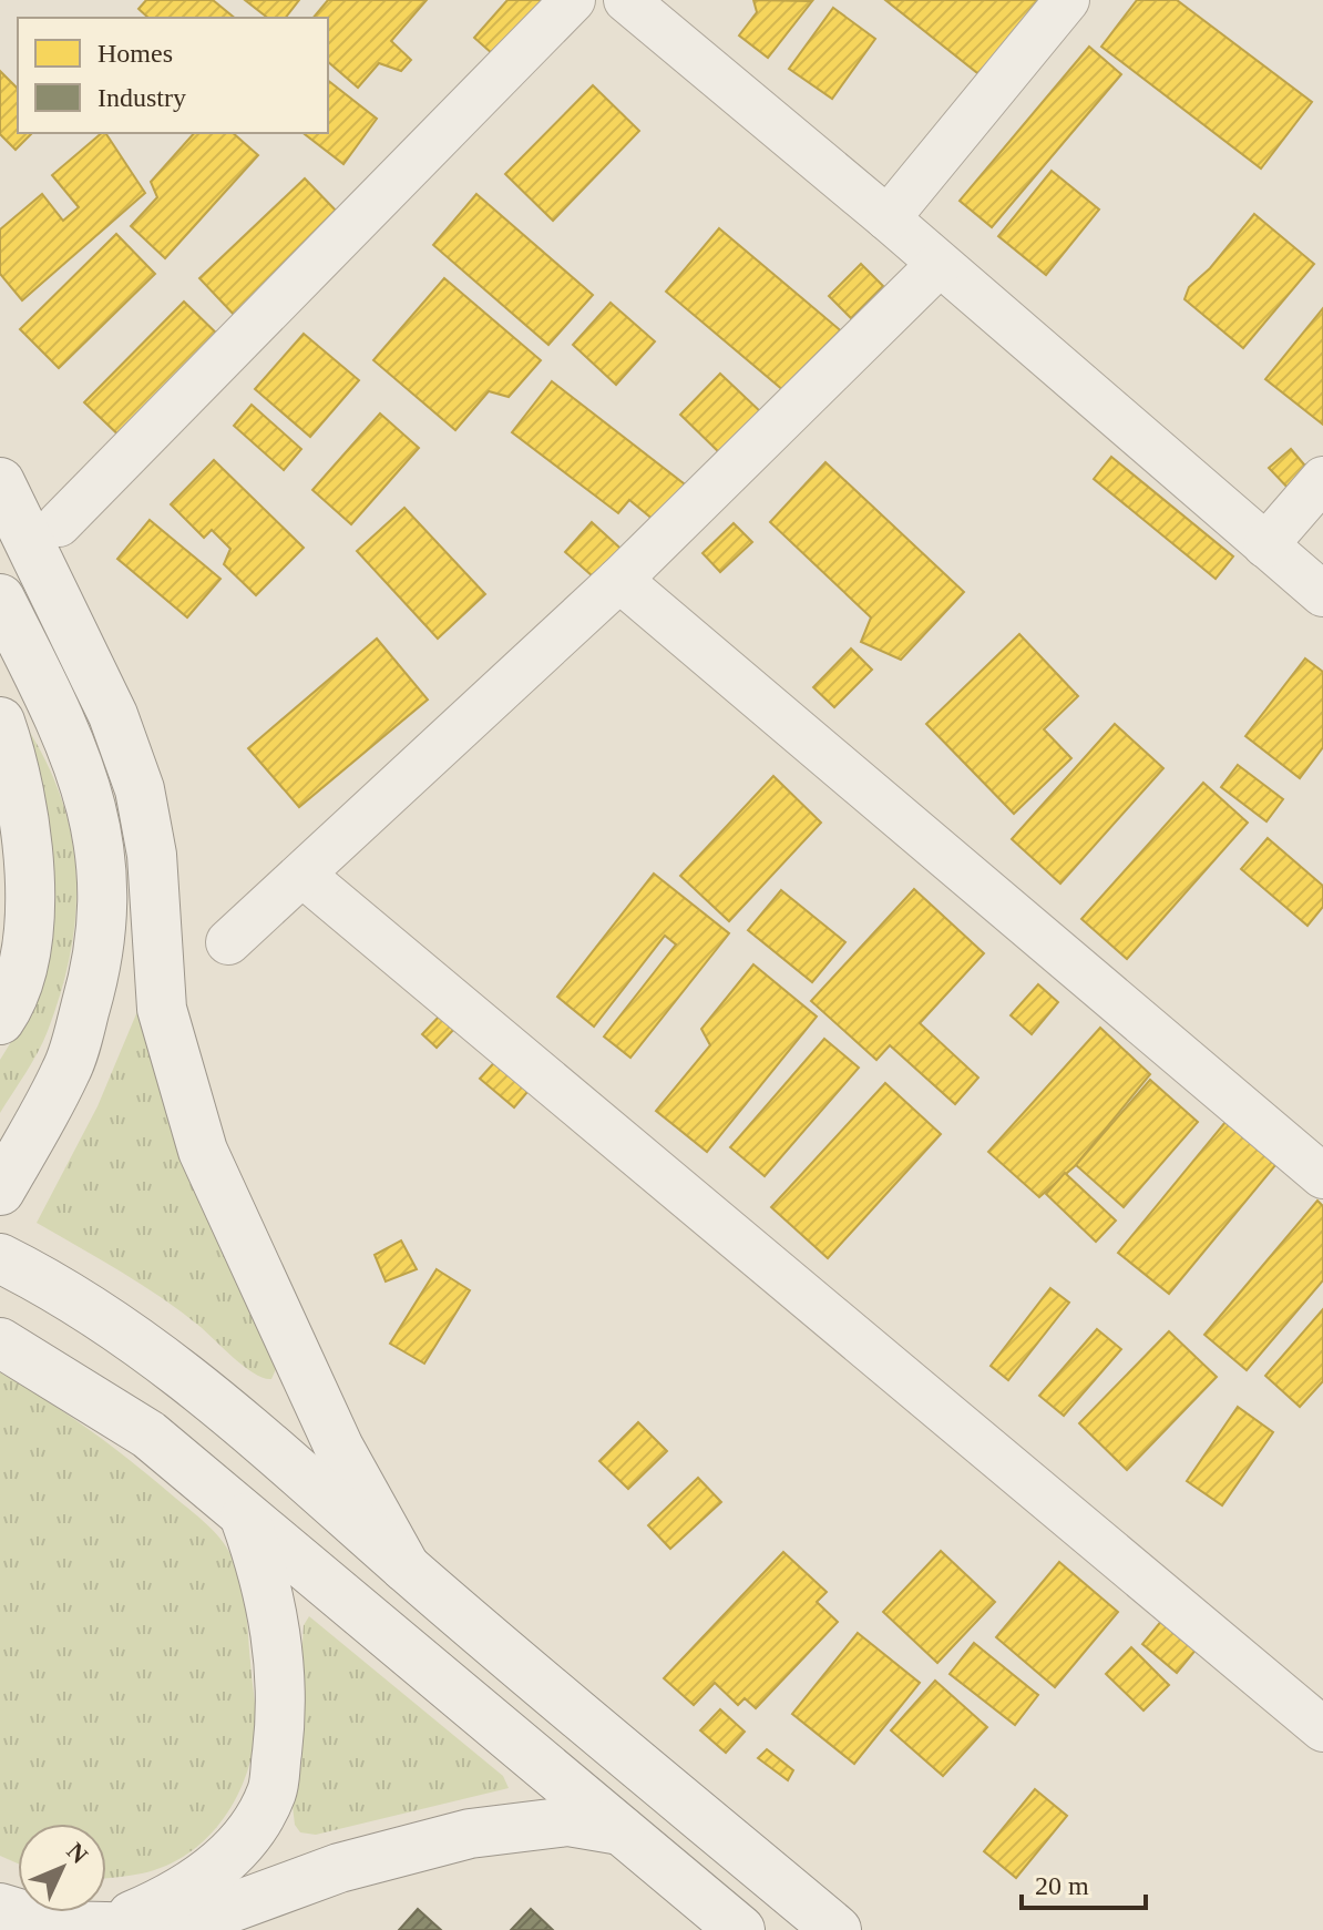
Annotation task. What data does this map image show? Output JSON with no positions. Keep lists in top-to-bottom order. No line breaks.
{"legend":["Homes","Industry"],"scale_bar":"20 m","north":"top right"}
